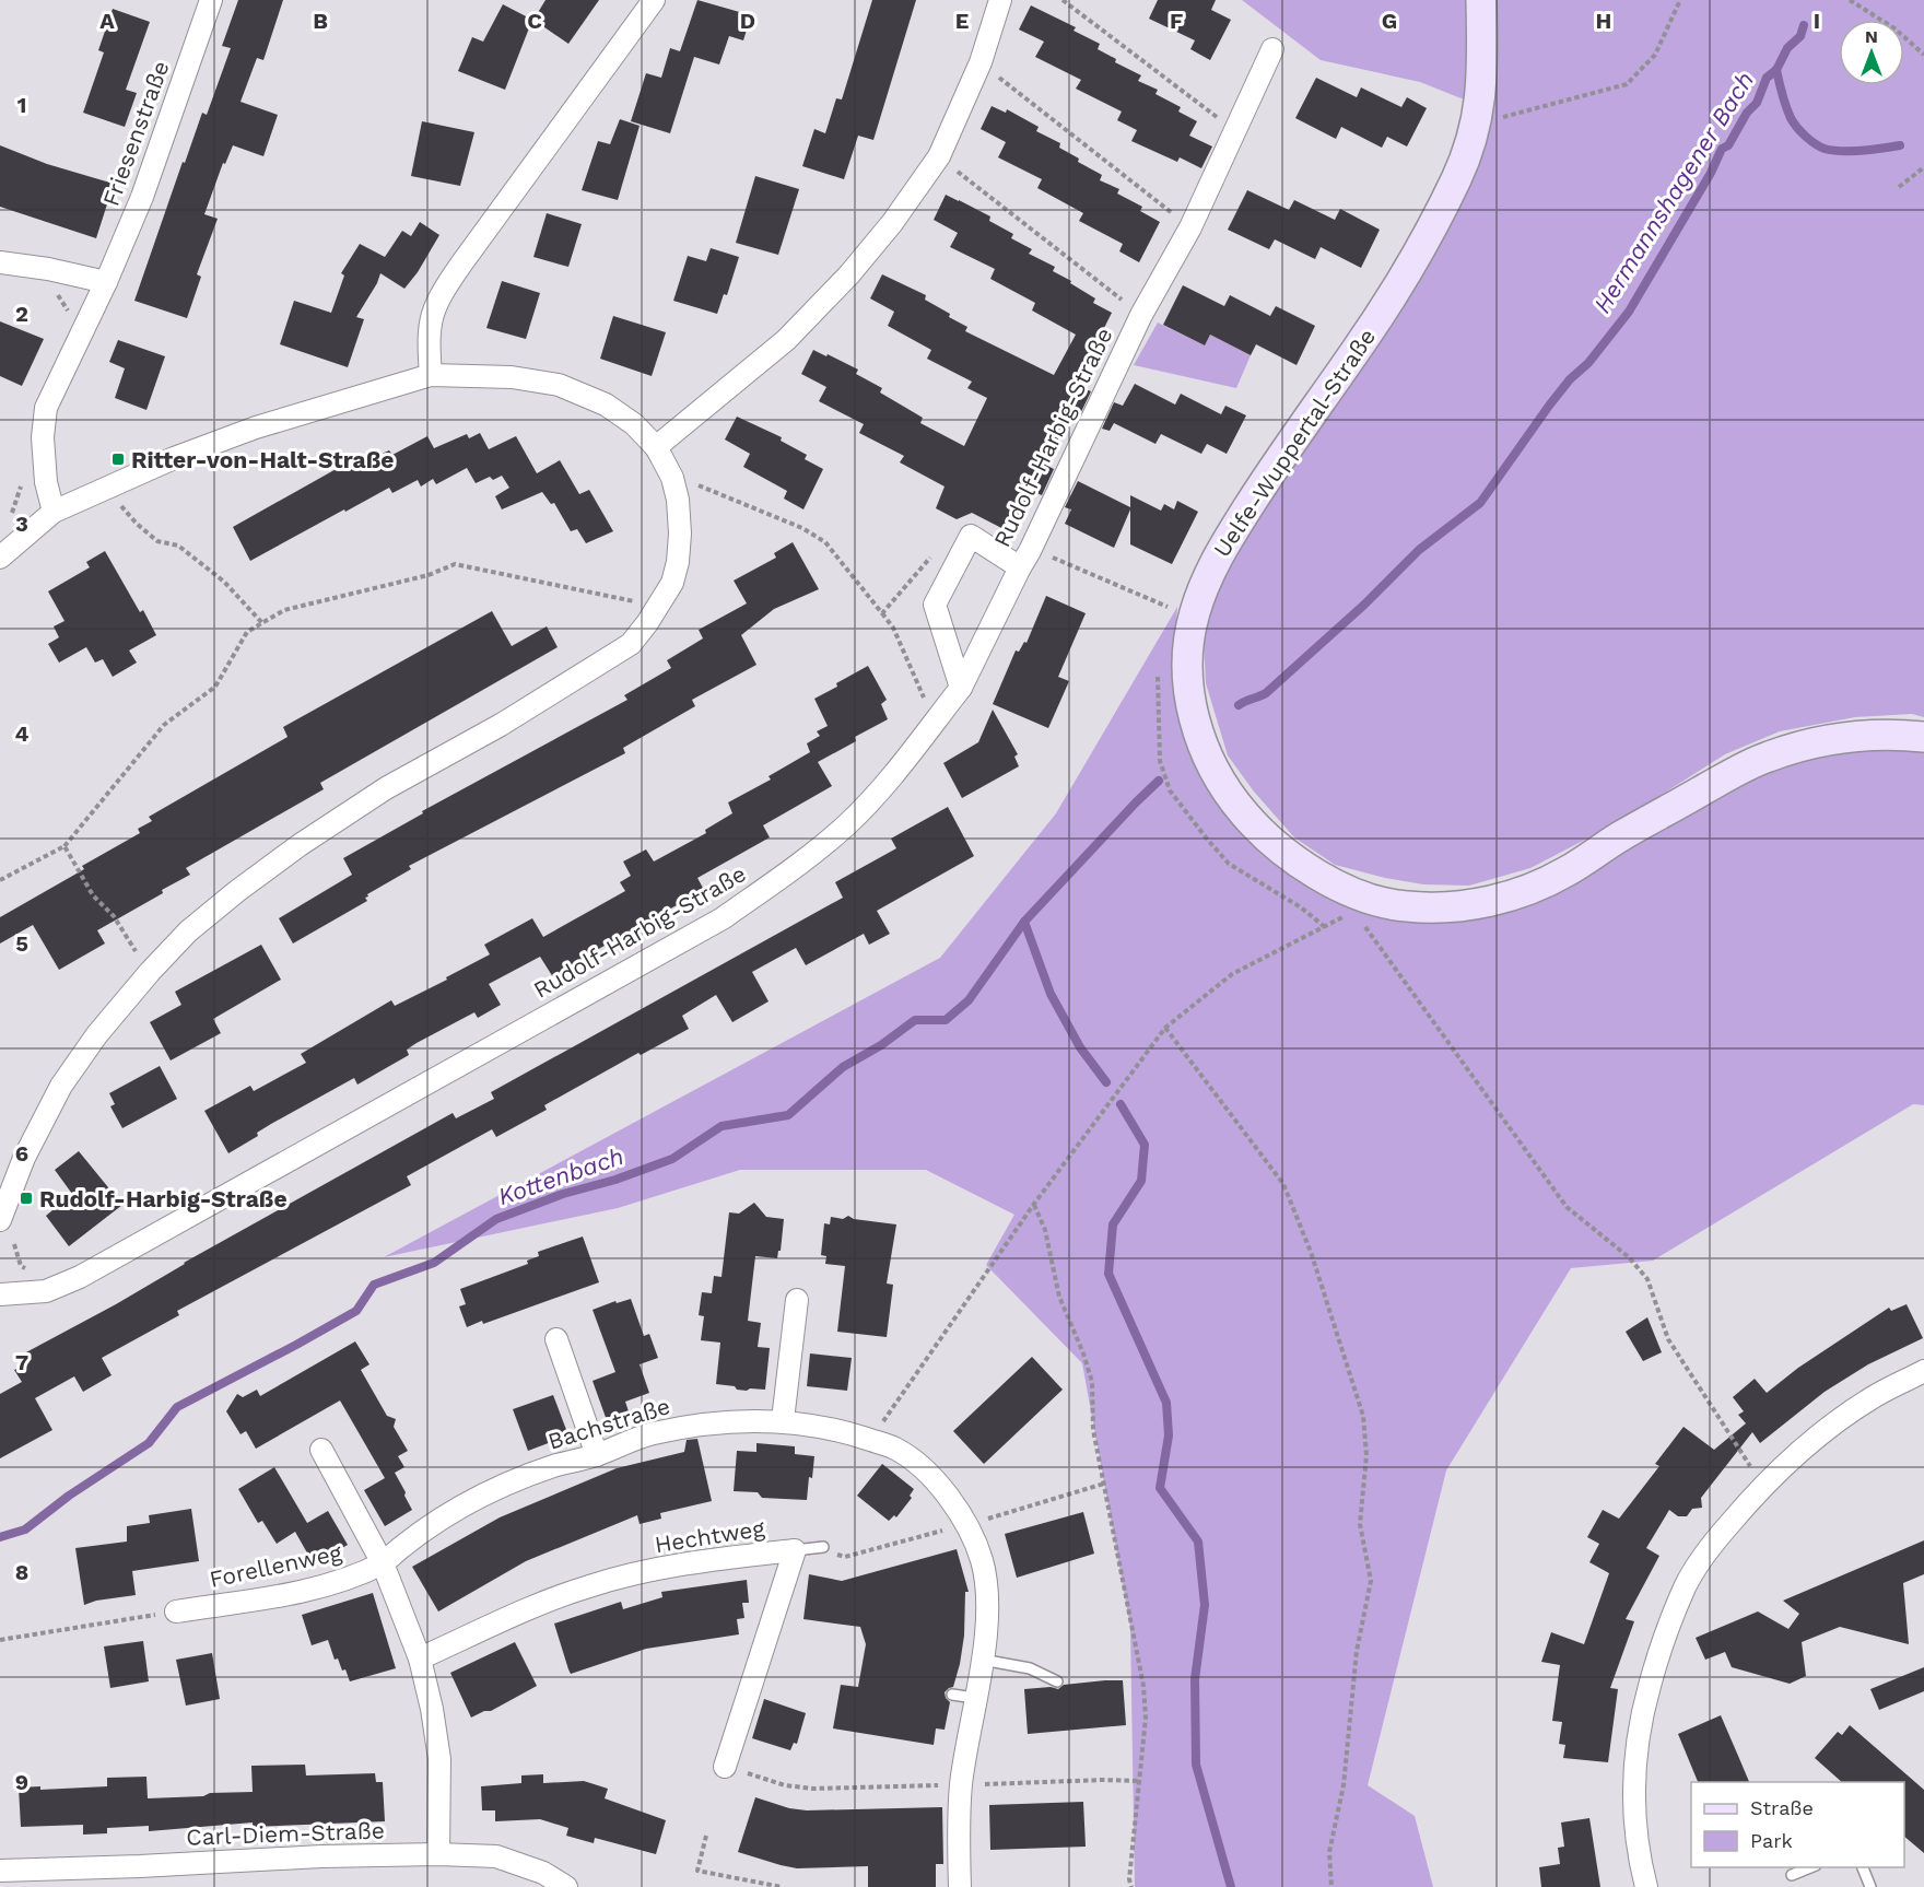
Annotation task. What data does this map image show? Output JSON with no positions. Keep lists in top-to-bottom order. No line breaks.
{"streets":{"main road":["Uelfe-Wuppertal-Straße"],"street":["Friesenstraße","Rudolf-Harbig-Straße","Bachstraße","Hechtweg","Forellenweg","Carl-Diem-Straße"]},"crossings":[["Bachstraße","Forellenweg"]],"water":["Hermannshagener Bach","Kottenbach"],"places":{"transit":["Ritter-von-Halt-Straße","Rudolf-Harbig-Straße"]},"legend":["Straße","Park"],"north":"top","grid":{"columns":["A","B","C","D","E","F","G","H","I"],"rows":["1","2","3","4","5","6","7","8","9"]}}
